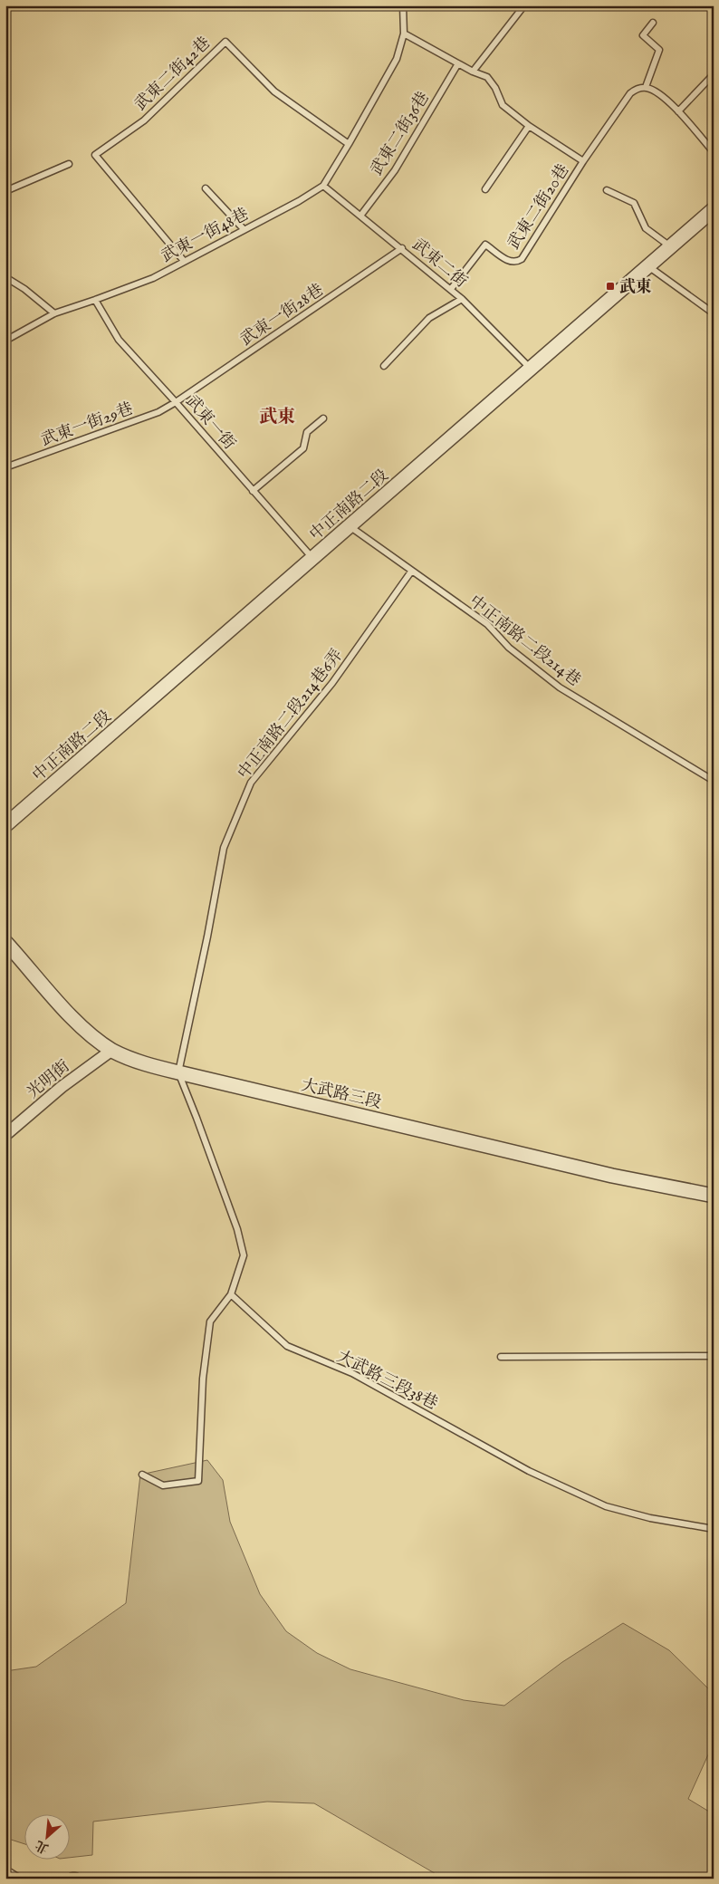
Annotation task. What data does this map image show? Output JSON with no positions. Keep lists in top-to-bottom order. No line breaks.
{"streets":{"street":["中正南路二段","光明街","大武路三段"],"lane":["武東二街42巷","武東二街36巷","武東二街20巷","武東一街48巷","武東二街","武東一街28巷","武東一街","武東一街29巷","中正南路二段214巷","中正南路二段214巷6弄","大武路三段38巷"]},"crossings":[["武東二街42巷","武東一街48巷"],["武東二街36巷","武東二街"],["武東二街20巷","武東二街"],["武東一街48巷","武東二街"],["武東一街48巷","武東一街"],["武東二街","武東一街28巷"],["武東二街","中正南路二段"],["武東一街28巷","武東一街"],["武東一街28巷","武東一街29巷"],["武東一街","武東一街29巷"],["武東一街","中正南路二段"],["中正南路二段","中正南路二段214巷"],["中正南路二段214巷","中正南路二段214巷6弄"],["中正南路二段214巷6弄","大武路三段"],["光明街","大武路三段"]],"districts":["武東"],"places":{"transit":["武東"]},"north":"bottom left"}
